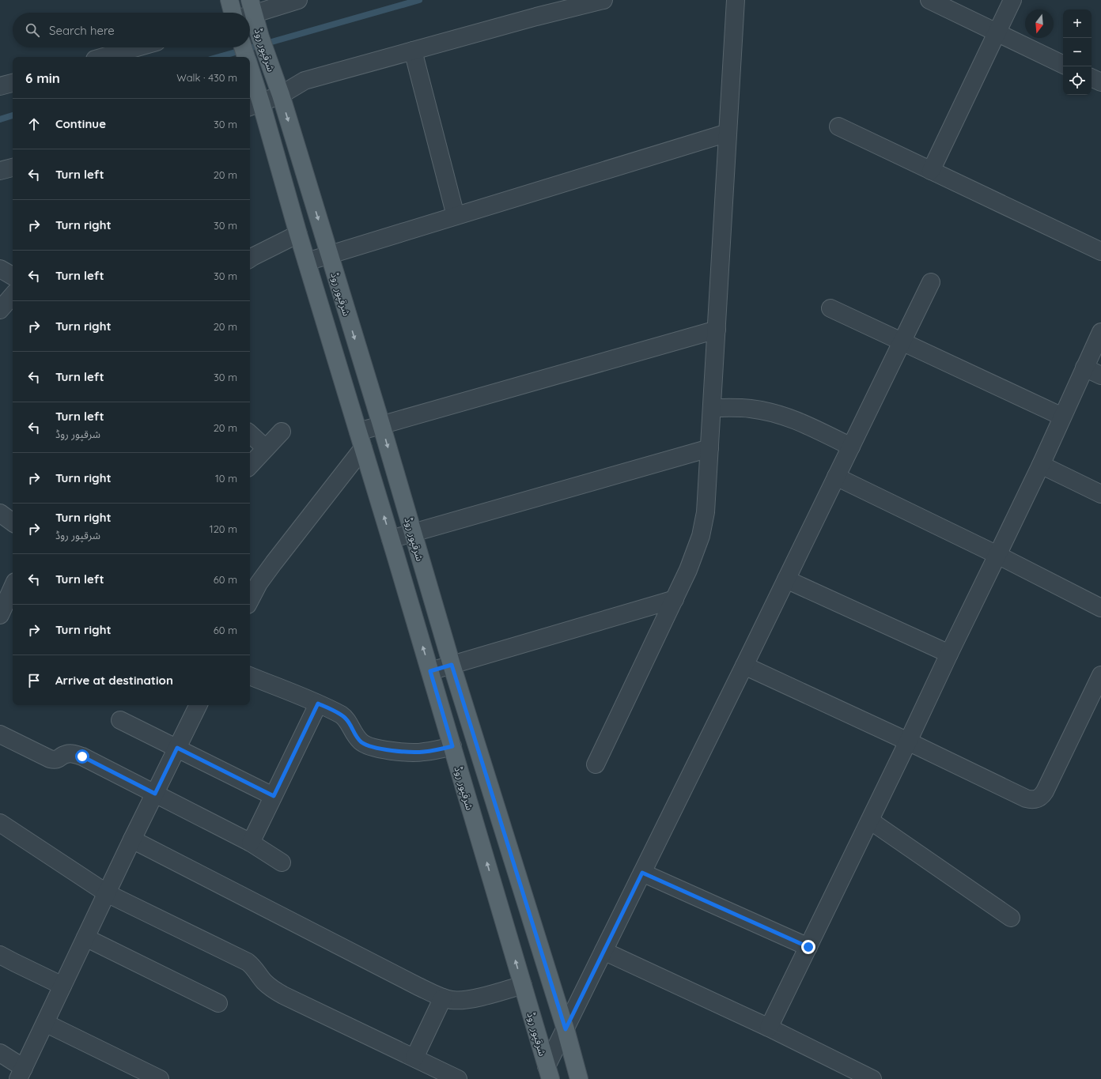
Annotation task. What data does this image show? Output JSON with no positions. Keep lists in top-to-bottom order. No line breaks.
{"streets":{"main road":["شرقپور روڈ"]},"north":"bottom","page":{"map_buttons":["+","−"],"search":"Search here","heading":["6 min","Walk · 430 m"],"list":[["Continue","30 m"],["Turn left","20 m"],["Turn right","30 m"],["Turn left","30 m"],["Turn right","20 m"],["Turn left","30 m"],["Turn left","شرقپور روڈ","20 m"],["Turn right","10 m"],["Turn right","شرقپور روڈ","120 m"],["Turn left","60 m"],["Turn right","60 m"],"Arrive at destination"]}}
